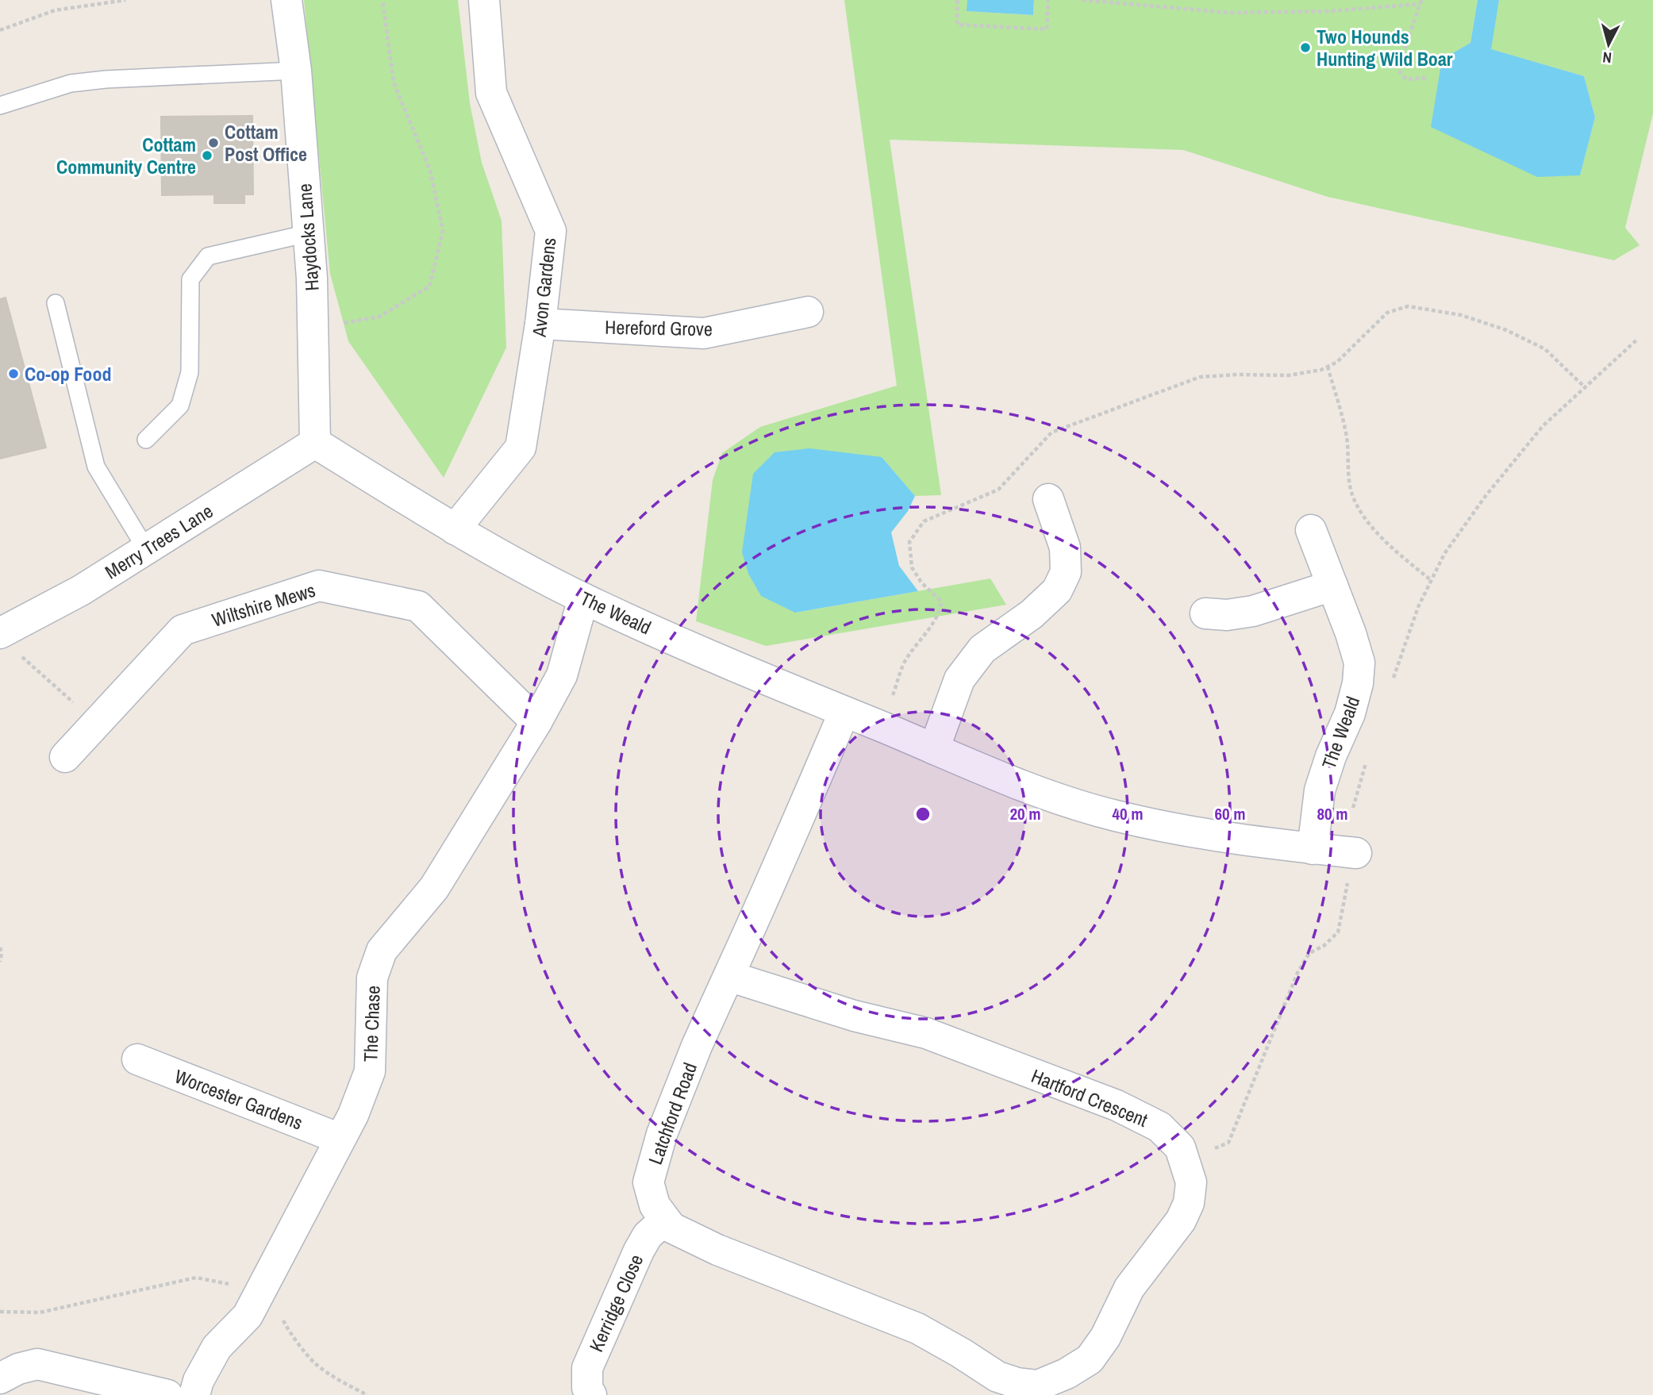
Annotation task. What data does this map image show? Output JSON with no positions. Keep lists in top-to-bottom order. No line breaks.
{"streets":{"street":["Haydocks Lane","Avon Gardens","Hereford Grove","Merry Trees Lane","Wiltshire Mews","The Weald","The Chase","Hartford Crescent","Worcester Gardens","Latchford Road","Kerridge Close"]},"crossings":[["Haydocks Lane","Merry Trees Lane"],["Haydocks Lane","The Weald"],["Avon Gardens","Hereford Grove"],["Avon Gardens","The Weald"],["Merry Trees Lane","The Weald"],["Wiltshire Mews","The Chase"],["The Weald","The Chase"],["The Weald","Latchford Road"],["The Chase","Worcester Gardens"],["Hartford Crescent","Latchford Road"],["Latchford Road","Kerridge Close"]],"places":["Two Hounds Hunting Wild Boar","Cottam Post Office","Cottam Community Centre","Co-op Food"],"north":"bottom","rings":["20 m","40 m","60 m","80 m"]}
